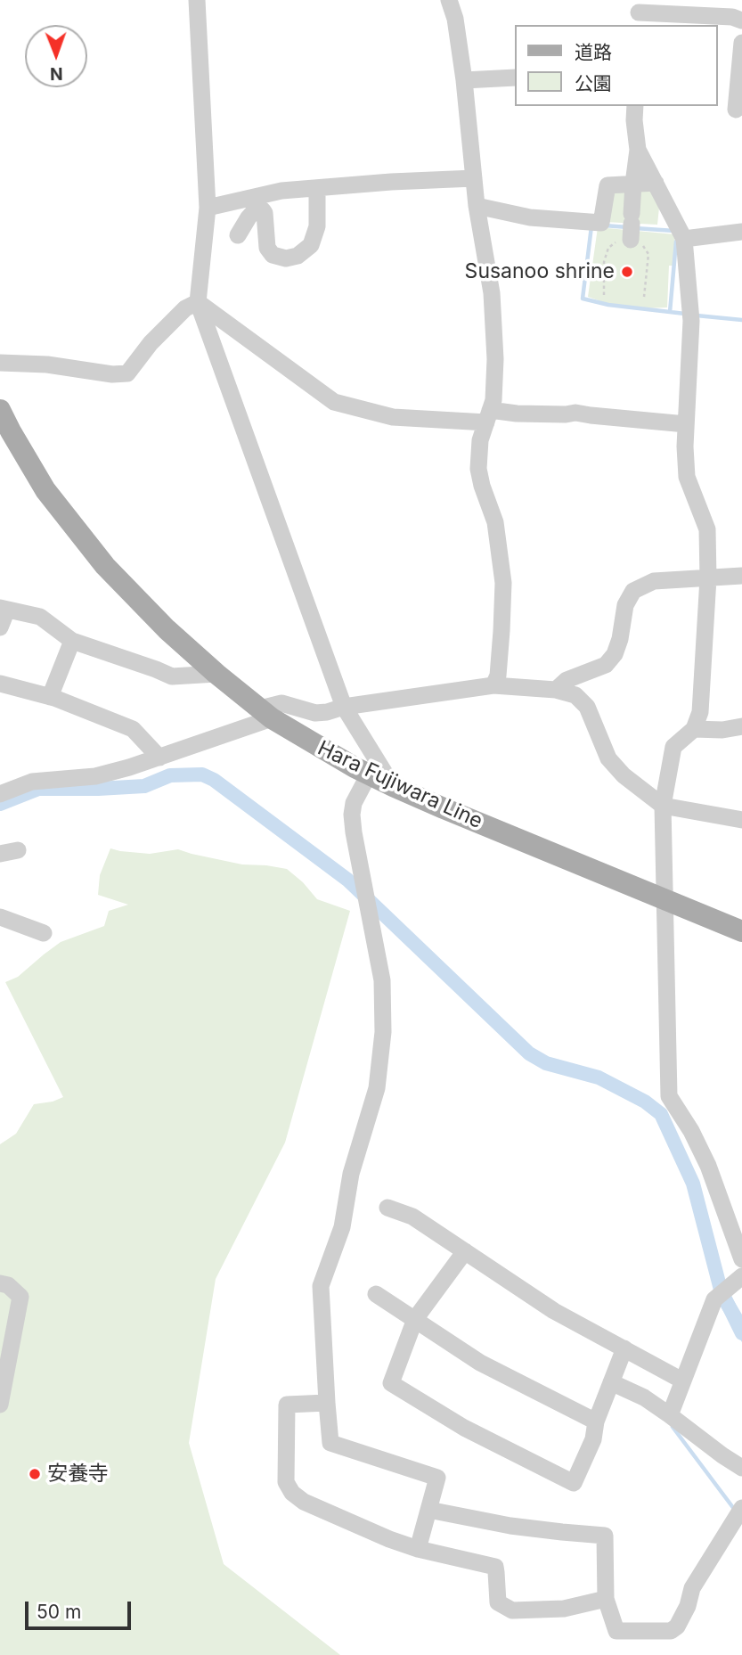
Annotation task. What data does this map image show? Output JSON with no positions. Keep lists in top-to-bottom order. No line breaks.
{"streets":{"main road":["Hara Fujiwara Line"]},"places":["Susanoo shrine","安養寺"],"legend":["道路","公園"],"scale_bar":"50 m","north":"bottom"}
